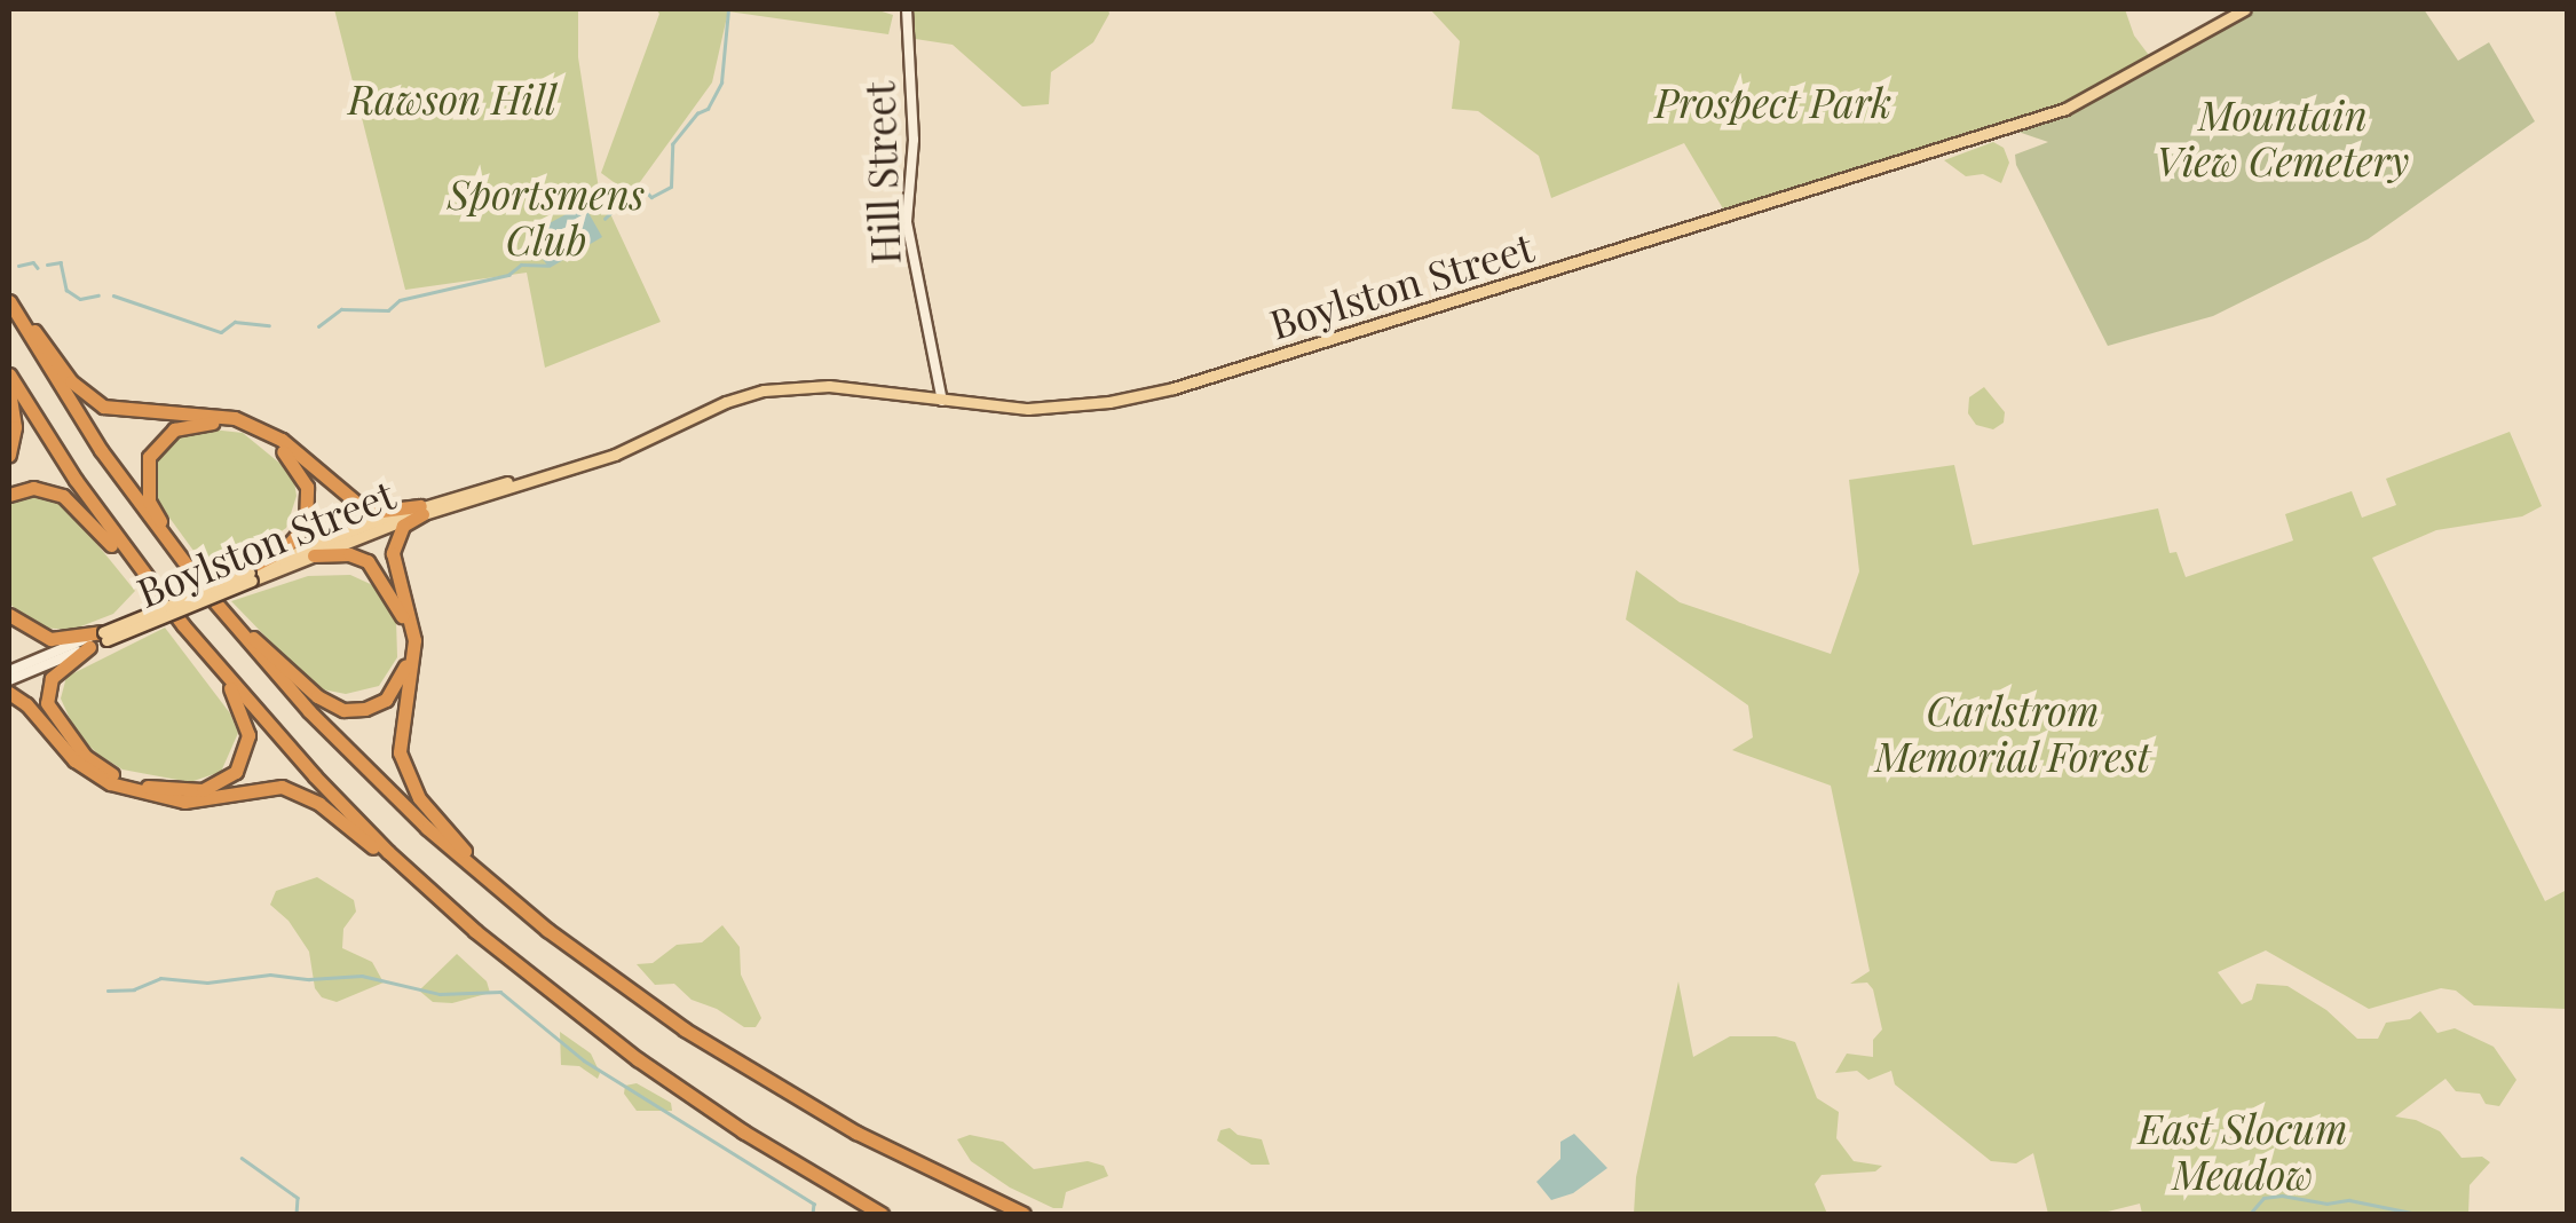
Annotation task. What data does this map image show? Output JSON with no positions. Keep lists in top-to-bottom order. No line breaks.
{"streets":{"main road":["Boylston Street"],"street":["Hill Street"]},"crossings":[["Hill Street","Boylston Street"]],"parks":["Rawson Hill","Prospect Park","Mountain View Cemetery","Sportsmens Club","Carlstrom Memorial Forest","East Slocum Meadow"]}
